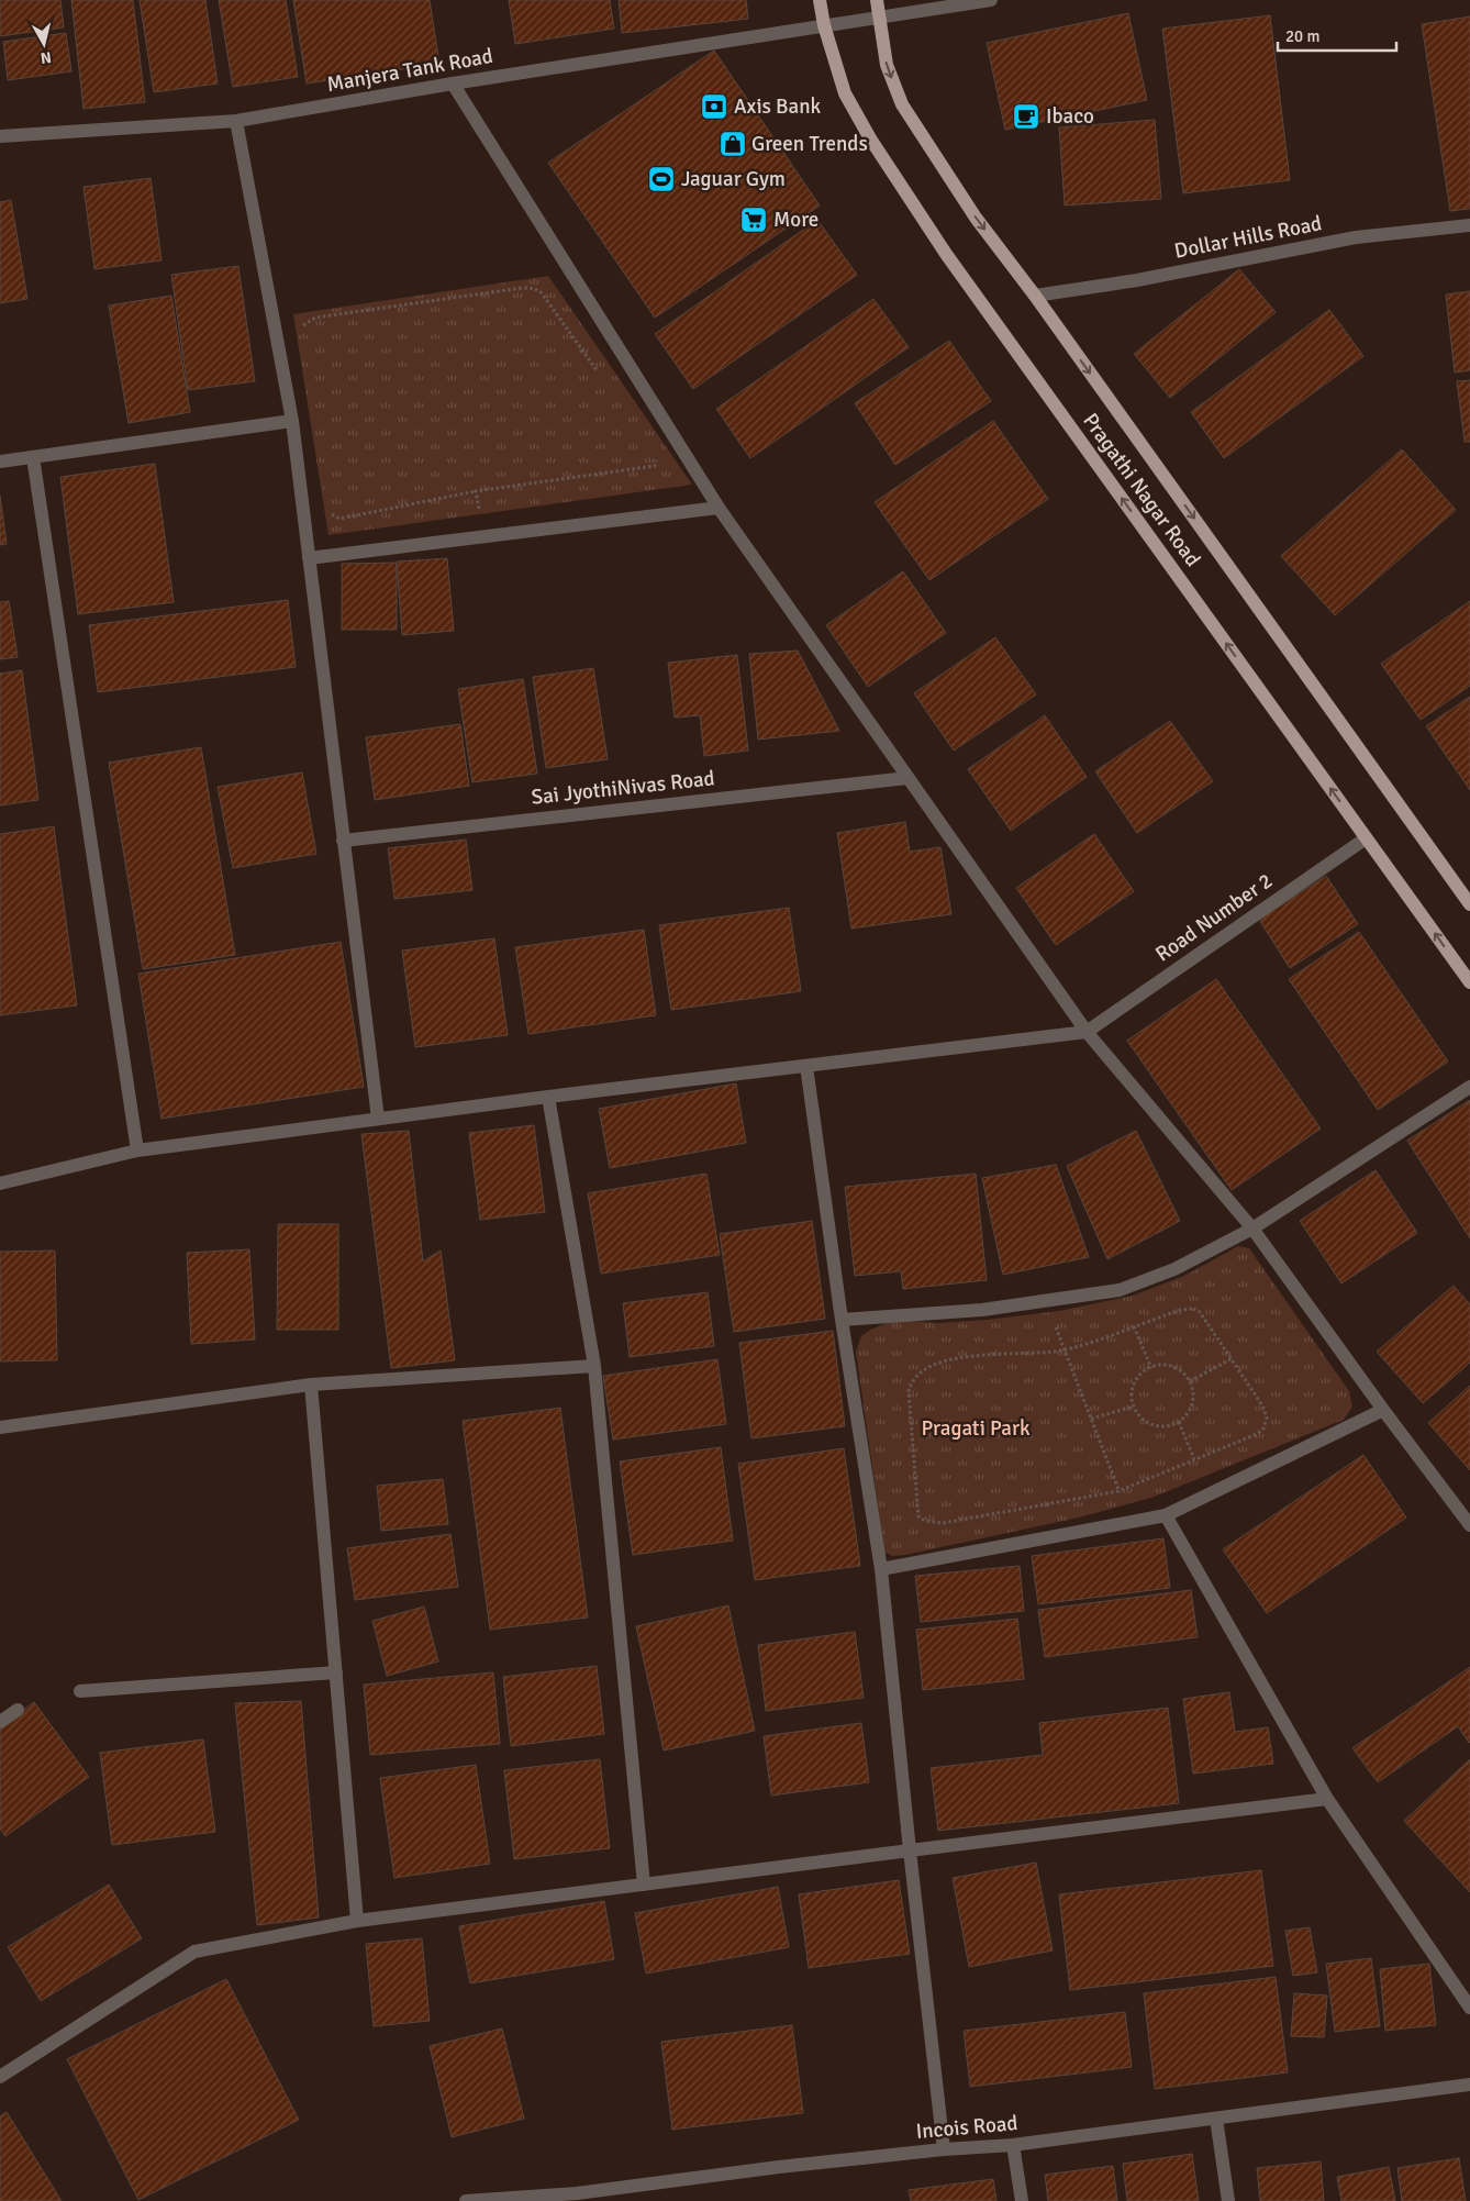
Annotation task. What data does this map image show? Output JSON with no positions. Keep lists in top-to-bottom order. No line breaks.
{"streets":{"main road":["Pragathi Nagar Road"],"street":["Manjera Tank Road","Dollar Hills Road","Sai JyothiNivas Road","Road Number 2","Incois Road"]},"crossings":[["Manjera Tank Road","Pragathi Nagar Road"],["Dollar Hills Road","Pragathi Nagar Road"],["Pragathi Nagar Road","Road Number 2"]],"parks":["Pragati Park"],"places":{"bank":["Axis Bank"],"cafe":["Ibaco"],"shop":["Green Trends"],"sports":["Jaguar Gym"],"supermarket":["More"]},"scale_bar":"20 m","north":"bottom"}
